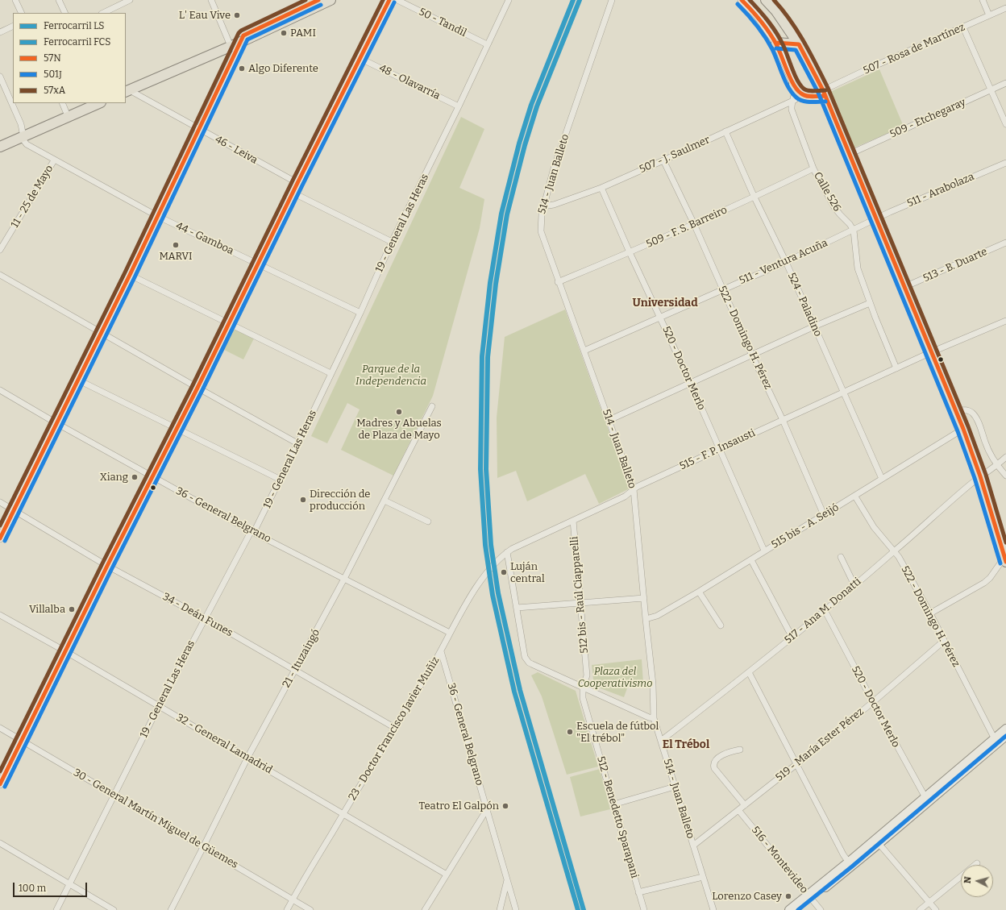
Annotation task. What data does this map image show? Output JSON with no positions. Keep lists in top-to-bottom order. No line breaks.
{"streets":{"street":["50 - Tandil","507 - Rosa de Martínez","48 - Olavarría","509 - Etchegaray","46 - Leiva","507 - J. Saulmer","514 - Juan Balleto","511 - Arabolaza","Calle 526","11 - 25 de Mayo","19 - General Las Heras","509 - F. S. Barreiro","44 - Gamboa","511 - Ventura Acuña","513 - B. Duarte","524 - Paladino","522 - Domingo H. Pérez","520 - Doctor Merlo","515 - F. P. Insausti","36 - General Belgrano","515 bis - A. Seijó","512 bis - Raúl Ciapparelli","517 - Ana M. Donatti","34 - Deán Funes","21 - Ituzaingó","23 - Doctor Francisco Javier Muñiz","32 - General Lamadrid","519 - María Ester Pérez","512 - Benedetto Sparapani","30 - General Martín Miguel de Güemes","516 - Montevideo"]},"crossings":[["50 - Tandil","19 - General Las Heras"],["48 - Olavarría","19 - General Las Heras"],["507 - J. Saulmer","514 - Juan Balleto"],["507 - J. Saulmer","Calle 526"],["507 - J. Saulmer","524 - Paladino"],["507 - J. Saulmer","522 - Domingo H. Pérez"],["507 - J. Saulmer","520 - Doctor Merlo"],["514 - Juan Balleto","509 - F. S. Barreiro"],["514 - Juan Balleto","511 - Ventura Acuña"],["514 - Juan Balleto","515 - F. P. Insausti"],["514 - Juan Balleto","515 bis - A. Seijó"],["514 - Juan Balleto","517 - Ana M. Donatti"],["514 - Juan Balleto","519 - María Ester Pérez"],["511 - Arabolaza","511 - Ventura Acuña"],["Calle 526","509 - F. S. Barreiro"],["Calle 526","511 - Ventura Acuña"],["11 - 25 de Mayo","44 - Gamboa"],["19 - General Las Heras","44 - Gamboa"],["19 - General Las Heras","36 - General Belgrano"],["19 - General Las Heras","34 - Deán Funes"],["19 - General Las Heras","32 - General Lamadrid"],["19 - General Las Heras","30 - General Martín Miguel de Güemes"],["509 - F. S. Barreiro","524 - Paladino"],["509 - F. S. Barreiro","522 - Domingo H. Pérez"],["509 - F. S. Barreiro","520 - Doctor Merlo"],["511 - Ventura Acuña","524 - Paladino"],["511 - Ventura Acuña","522 - Domingo H. Pérez"],["511 - Ventura Acuña","520 - Doctor Merlo"],["524 - Paladino","515 - F. P. Insausti"],["524 - Paladino","515 bis - A. Seijó"],["522 - Domingo H. Pérez","515 - F. P. Insausti"],["522 - Domingo H. Pérez","515 bis - A. Seijó"],["522 - Domingo H. Pérez","517 - Ana M. Donatti"],["522 - Domingo H. Pérez","519 - María Ester Pérez"],["520 - Doctor Merlo","515 - F. P. Insausti"],["520 - Doctor Merlo","515 bis - A. Seijó"],["520 - Doctor Merlo","517 - Ana M. Donatti"],["520 - Doctor Merlo","519 - María Ester Pérez"],["515 - F. P. Insausti","512 bis - Raúl Ciapparelli"],["515 - F. P. Insausti","23 - Doctor Francisco Javier Muñiz"],["36 - General Belgrano","21 - Ituzaingó"],["36 - General Belgrano","23 - Doctor Francisco Javier Muñiz"],["512 bis - Raúl Ciapparelli","512 - Benedetto Sparapani"],["34 - Deán Funes","21 - Ituzaingó"],["34 - Deán Funes","23 - Doctor Francisco Javier Muñiz"],["21 - Ituzaingó","32 - General Lamadrid"],["21 - Ituzaingó","30 - General Martín Miguel de Güemes"],["23 - Doctor Francisco Javier Muñiz","32 - General Lamadrid"],["23 - Doctor Francisco Javier Muñiz","30 - General Martín Miguel de Güemes"],["519 - María Ester Pérez","516 - Montevideo"]],"districts":["Universidad","El Trébol"],"parks":["Parque de la Independencia","Plaza del Cooperativismo"],"places":["L' Eau Vive","PAMI","Algo Diferente","MARVI","Madres y Abuelas de Plaza de Mayo","Xiang","Dirección de producción","Luján central","Villalba","Escuela de fútbol \"El trébol\"","Teatro El Galpón","Lorenzo Casey"],"lines":["rail line LS","rail line FCS","transit line 57N","transit line 57xA","transit line 501J"],"legend":["Ferrocarril LS","Ferrocarril FCS","57N","501J","57xA"],"scale_bar":"100 m","north":"left"}
